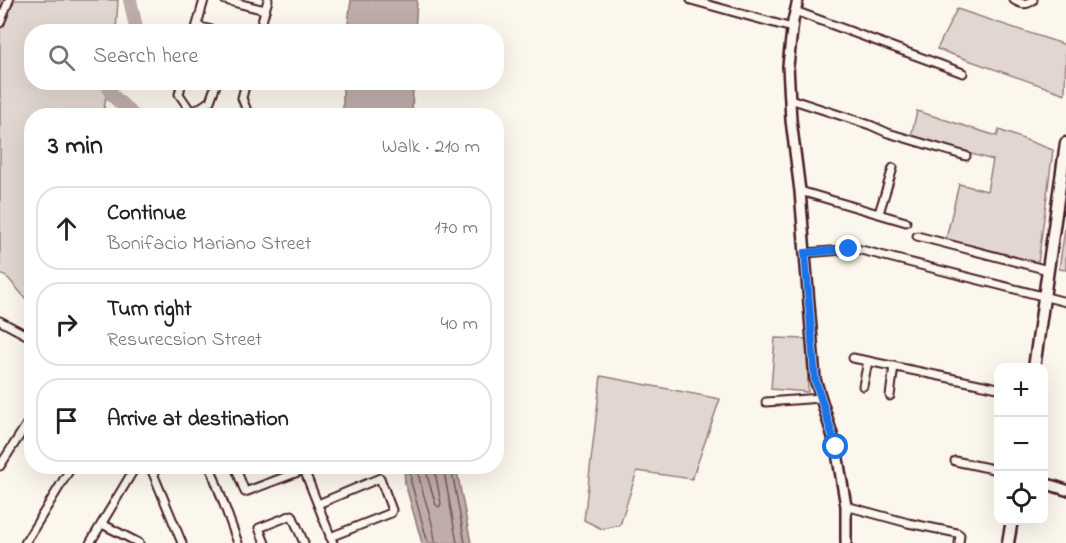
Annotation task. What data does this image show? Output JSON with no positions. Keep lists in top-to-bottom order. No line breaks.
{"page":{"search":"Search here","heading":["3 min","Walk · 210 m"],"list":[["Continue","Bonifacio Mariano Street","170 m"],["Turn right","Resurecsion Street","40 m"],"Arrive at destination"],"map_buttons":["+","−"]}}
